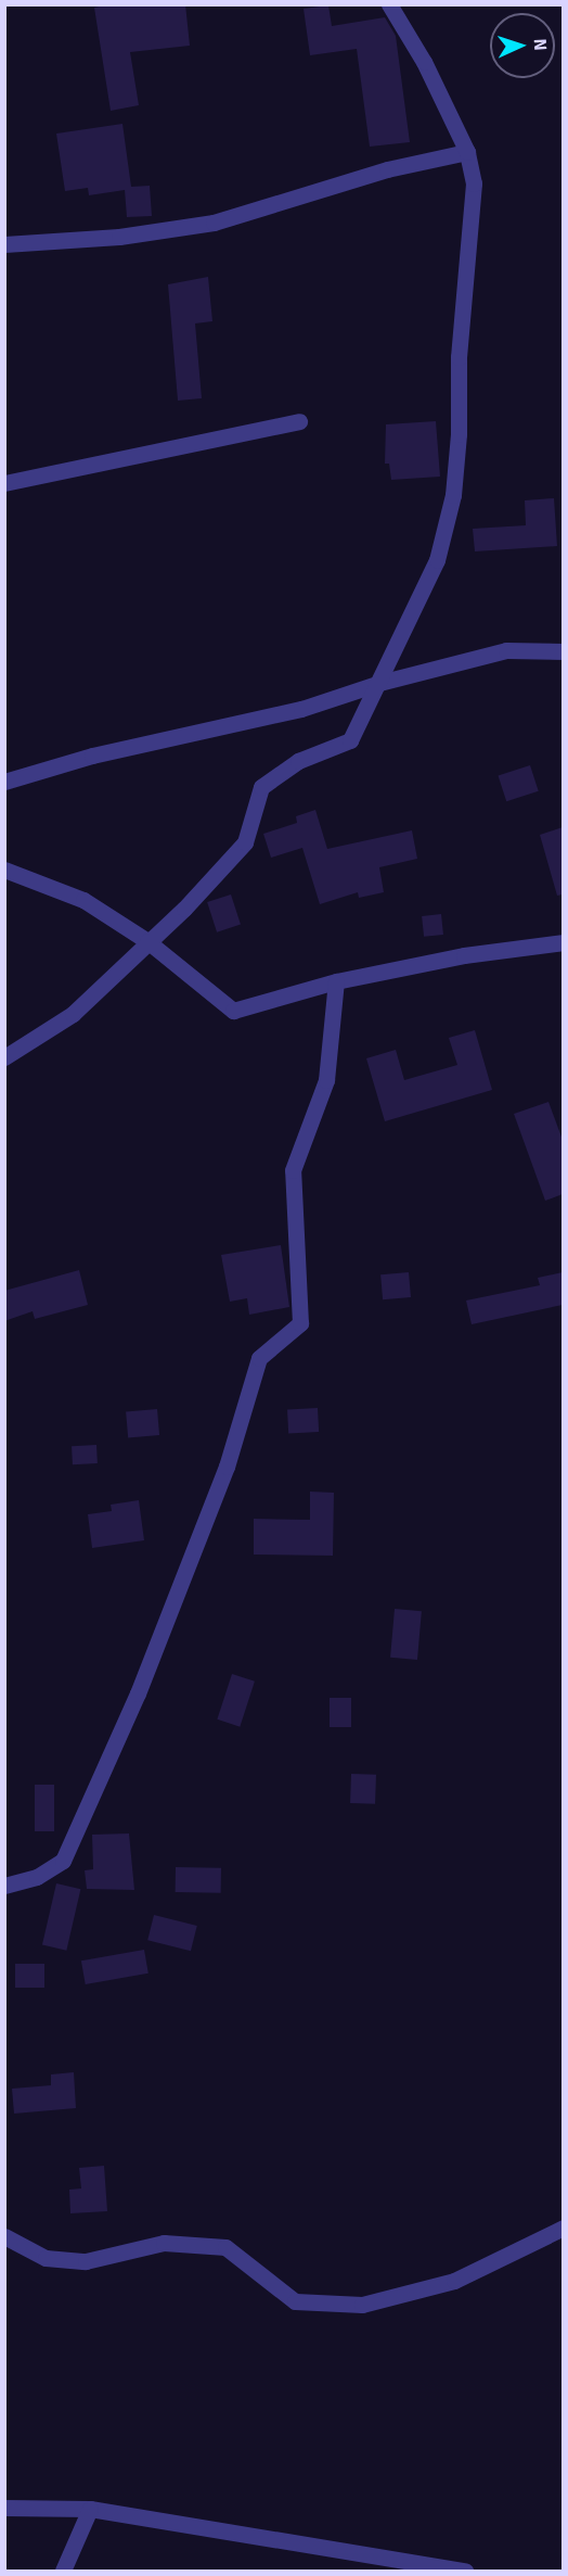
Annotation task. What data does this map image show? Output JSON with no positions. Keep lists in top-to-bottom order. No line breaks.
{"north":"right"}
